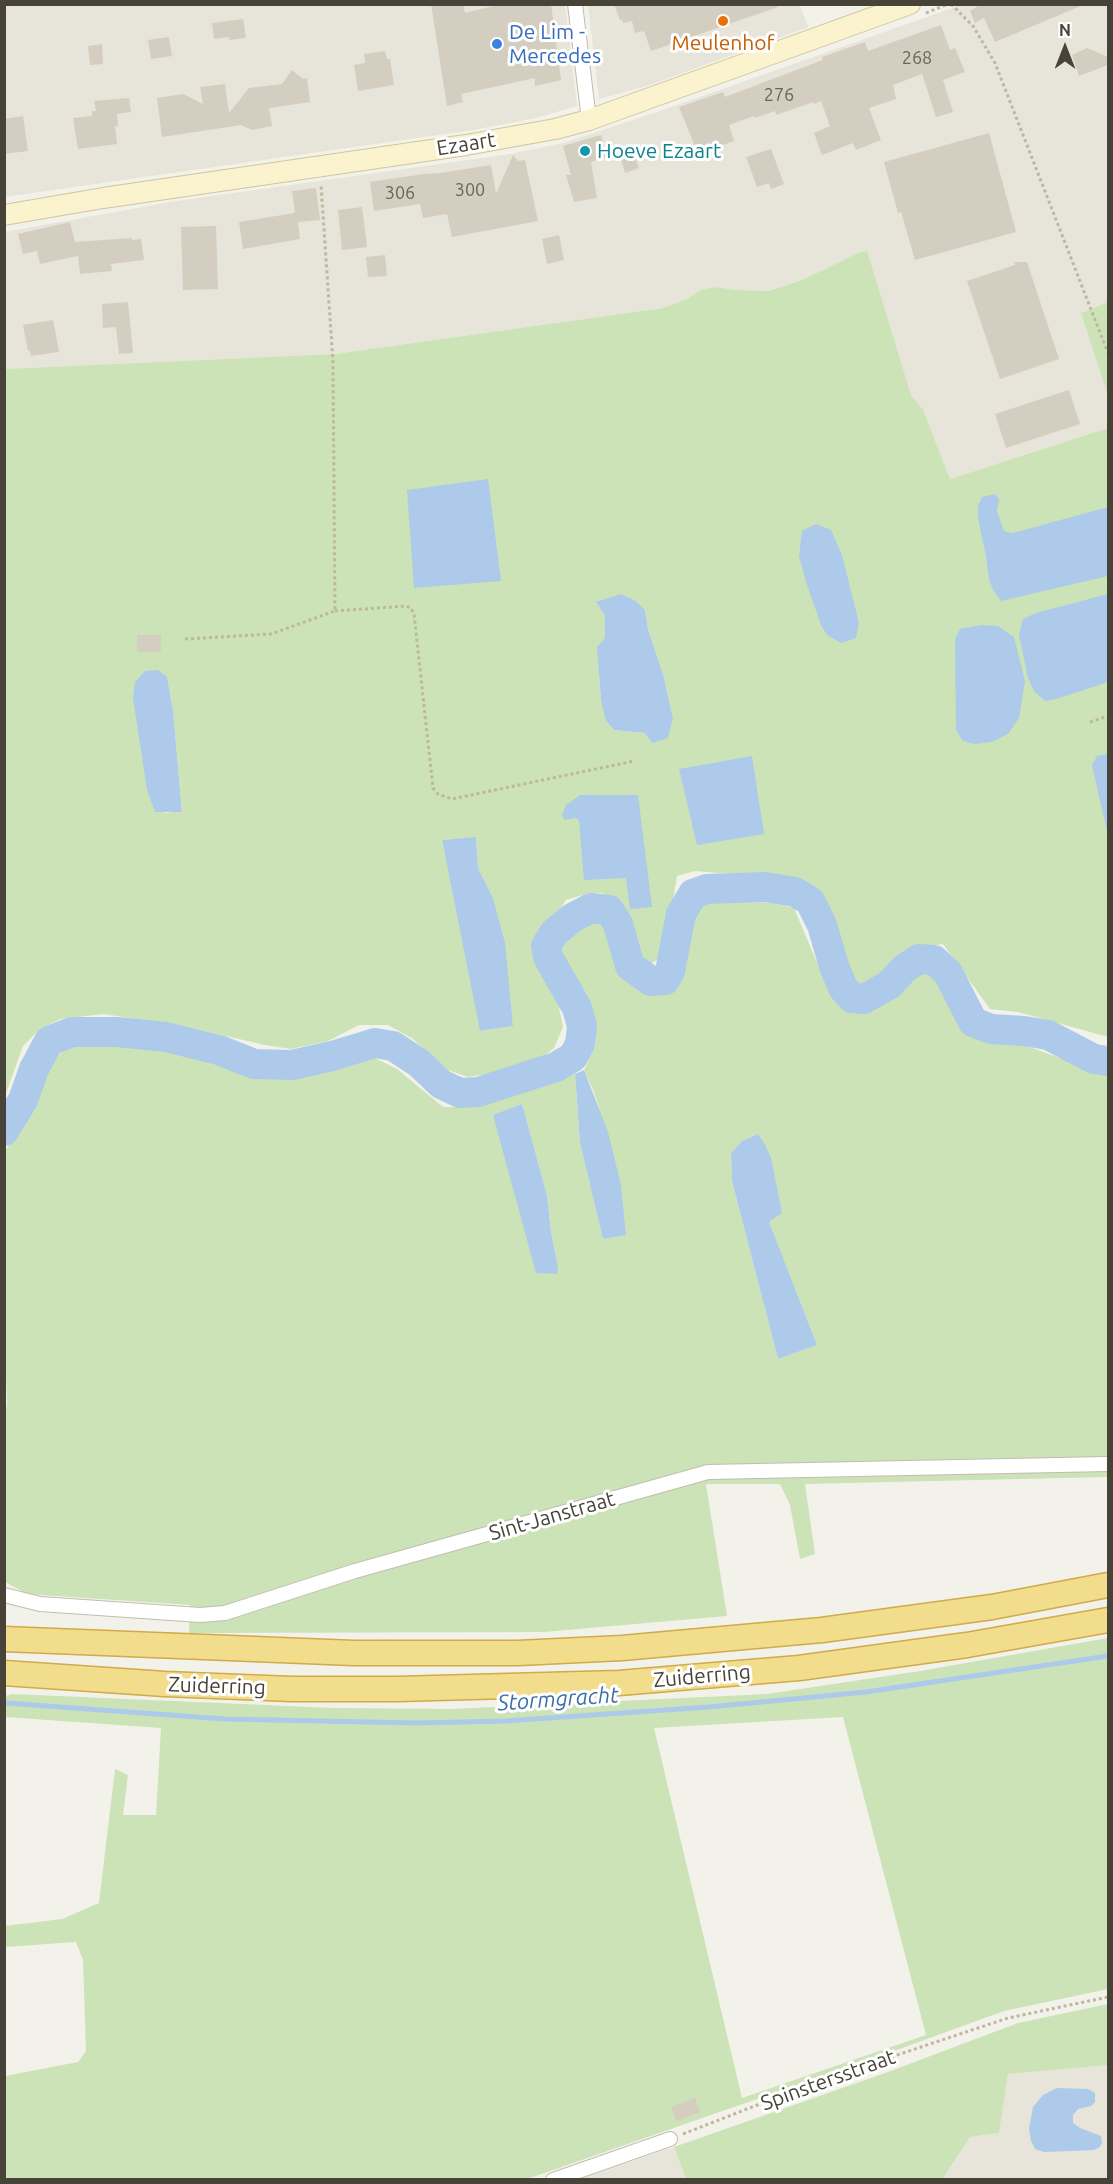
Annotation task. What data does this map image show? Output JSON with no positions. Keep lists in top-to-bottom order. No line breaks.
{"streets":{"highway":["Zuiderring"],"main road":["Ezaart"],"street":["Sint-Janstraat"],"path":["Spinstersstraat"]},"water":["Stormgracht"],"places":["Meulenhof","De Lim - Mercedes","Hoeve Ezaart"],"house_numbers":["268","276","300","306"],"north":"top"}
